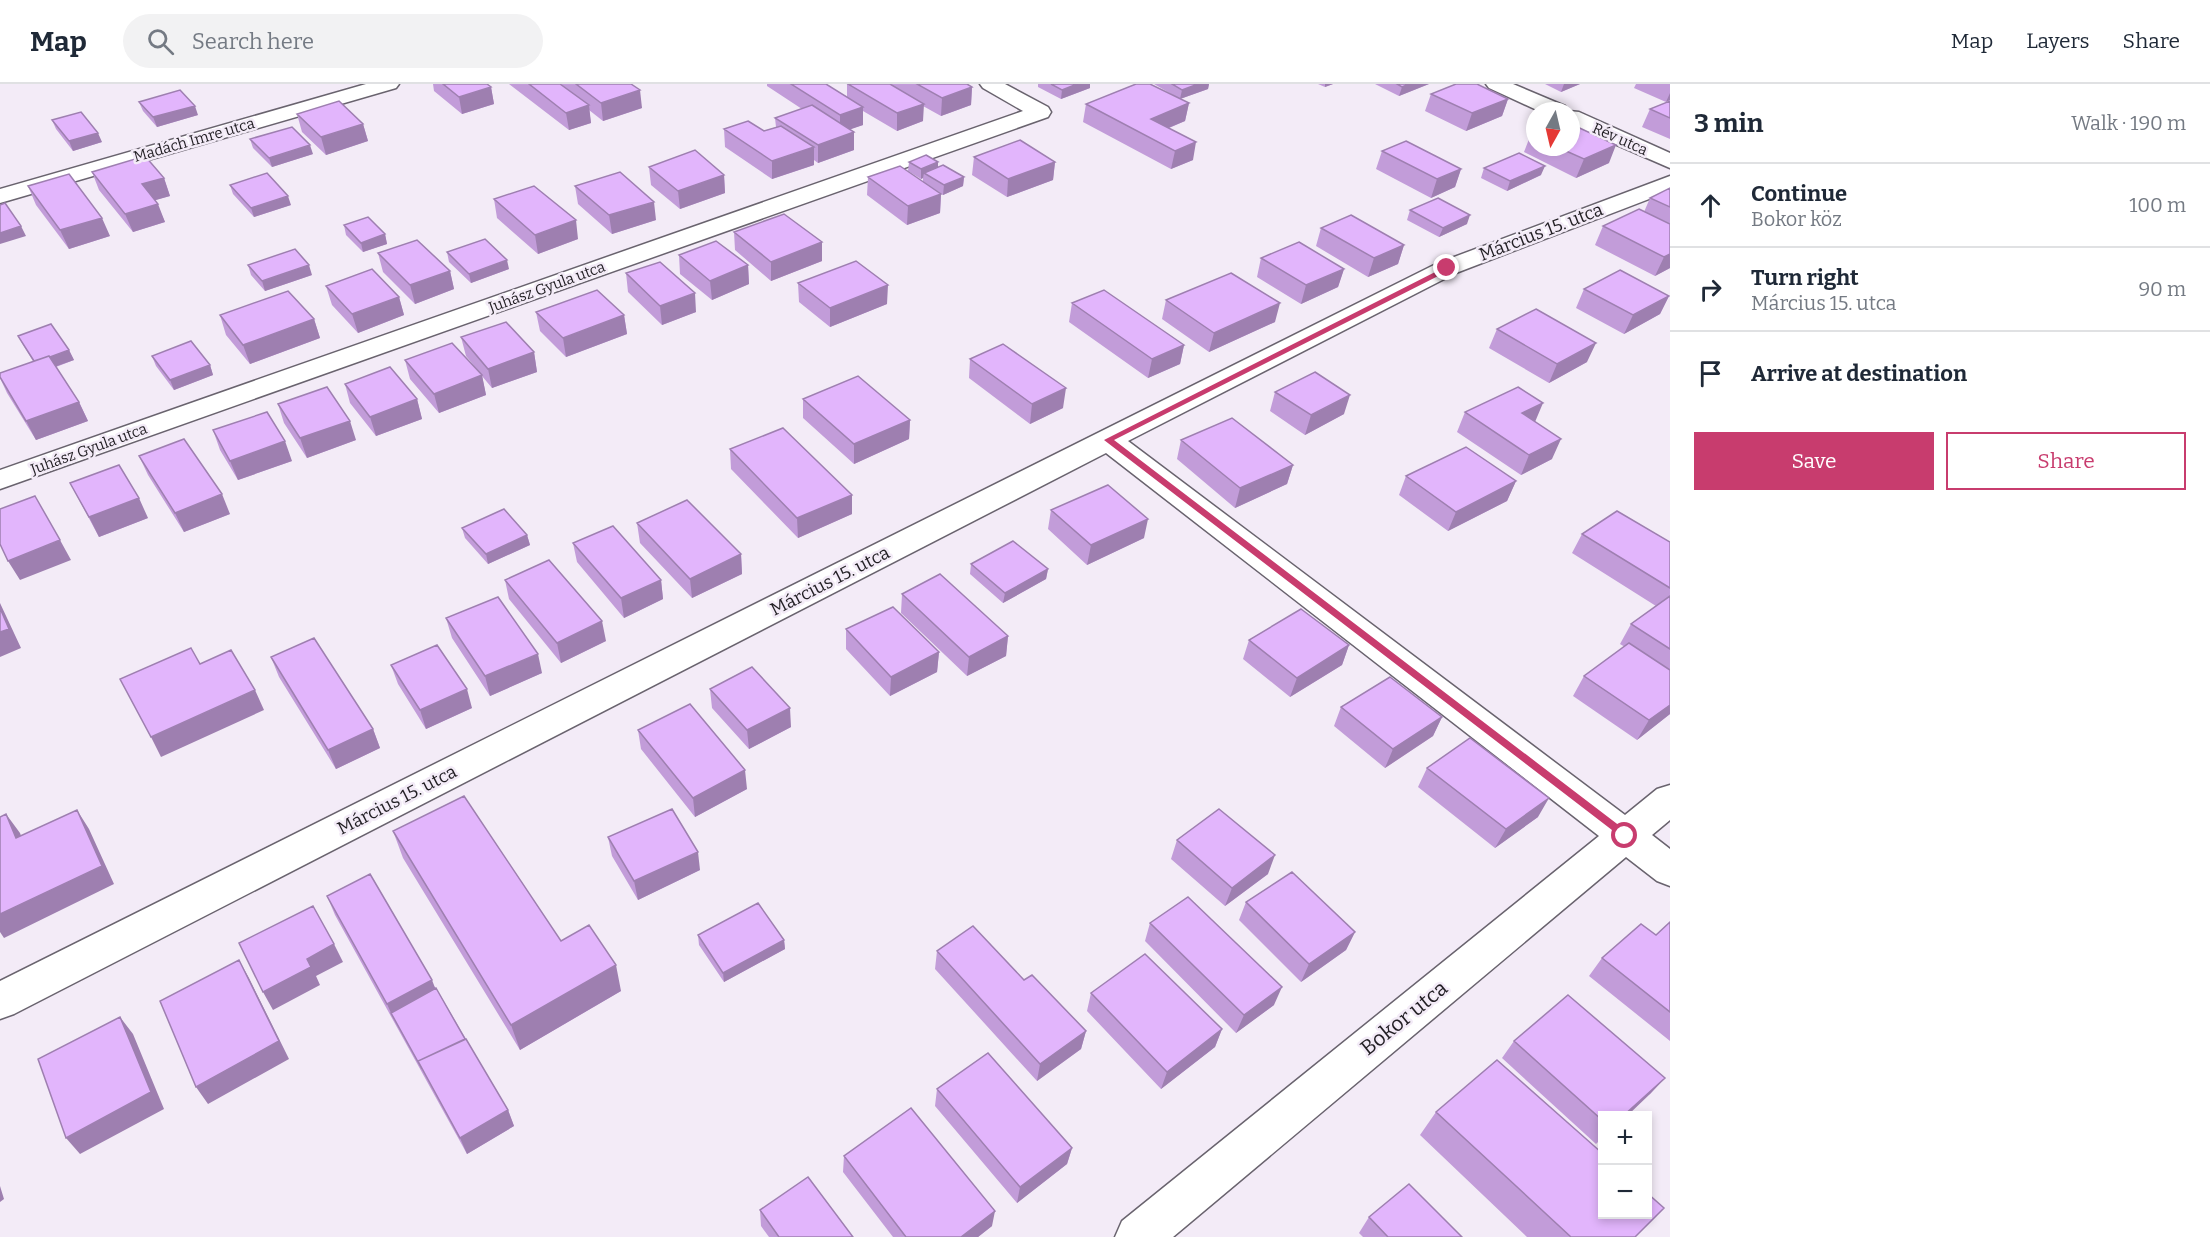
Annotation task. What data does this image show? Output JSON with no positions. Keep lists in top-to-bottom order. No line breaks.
{"streets":{"street":["Rév utca","Madách Imre utca","Március 15. utca","Juhász Gyula utca","Bokor utca"]},"north":"bottom","page":{"header":"Map","search":"Search here","nav":["Map","Layers","Share"],"heading":["3 min","Walk · 190 m"],"list":[["Continue","Bokor köz","100 m"],["Turn right","Március 15. utca","90 m"],"Arrive at destination"],"buttons":["Save","Share"],"map_buttons":["+","−"]}}
